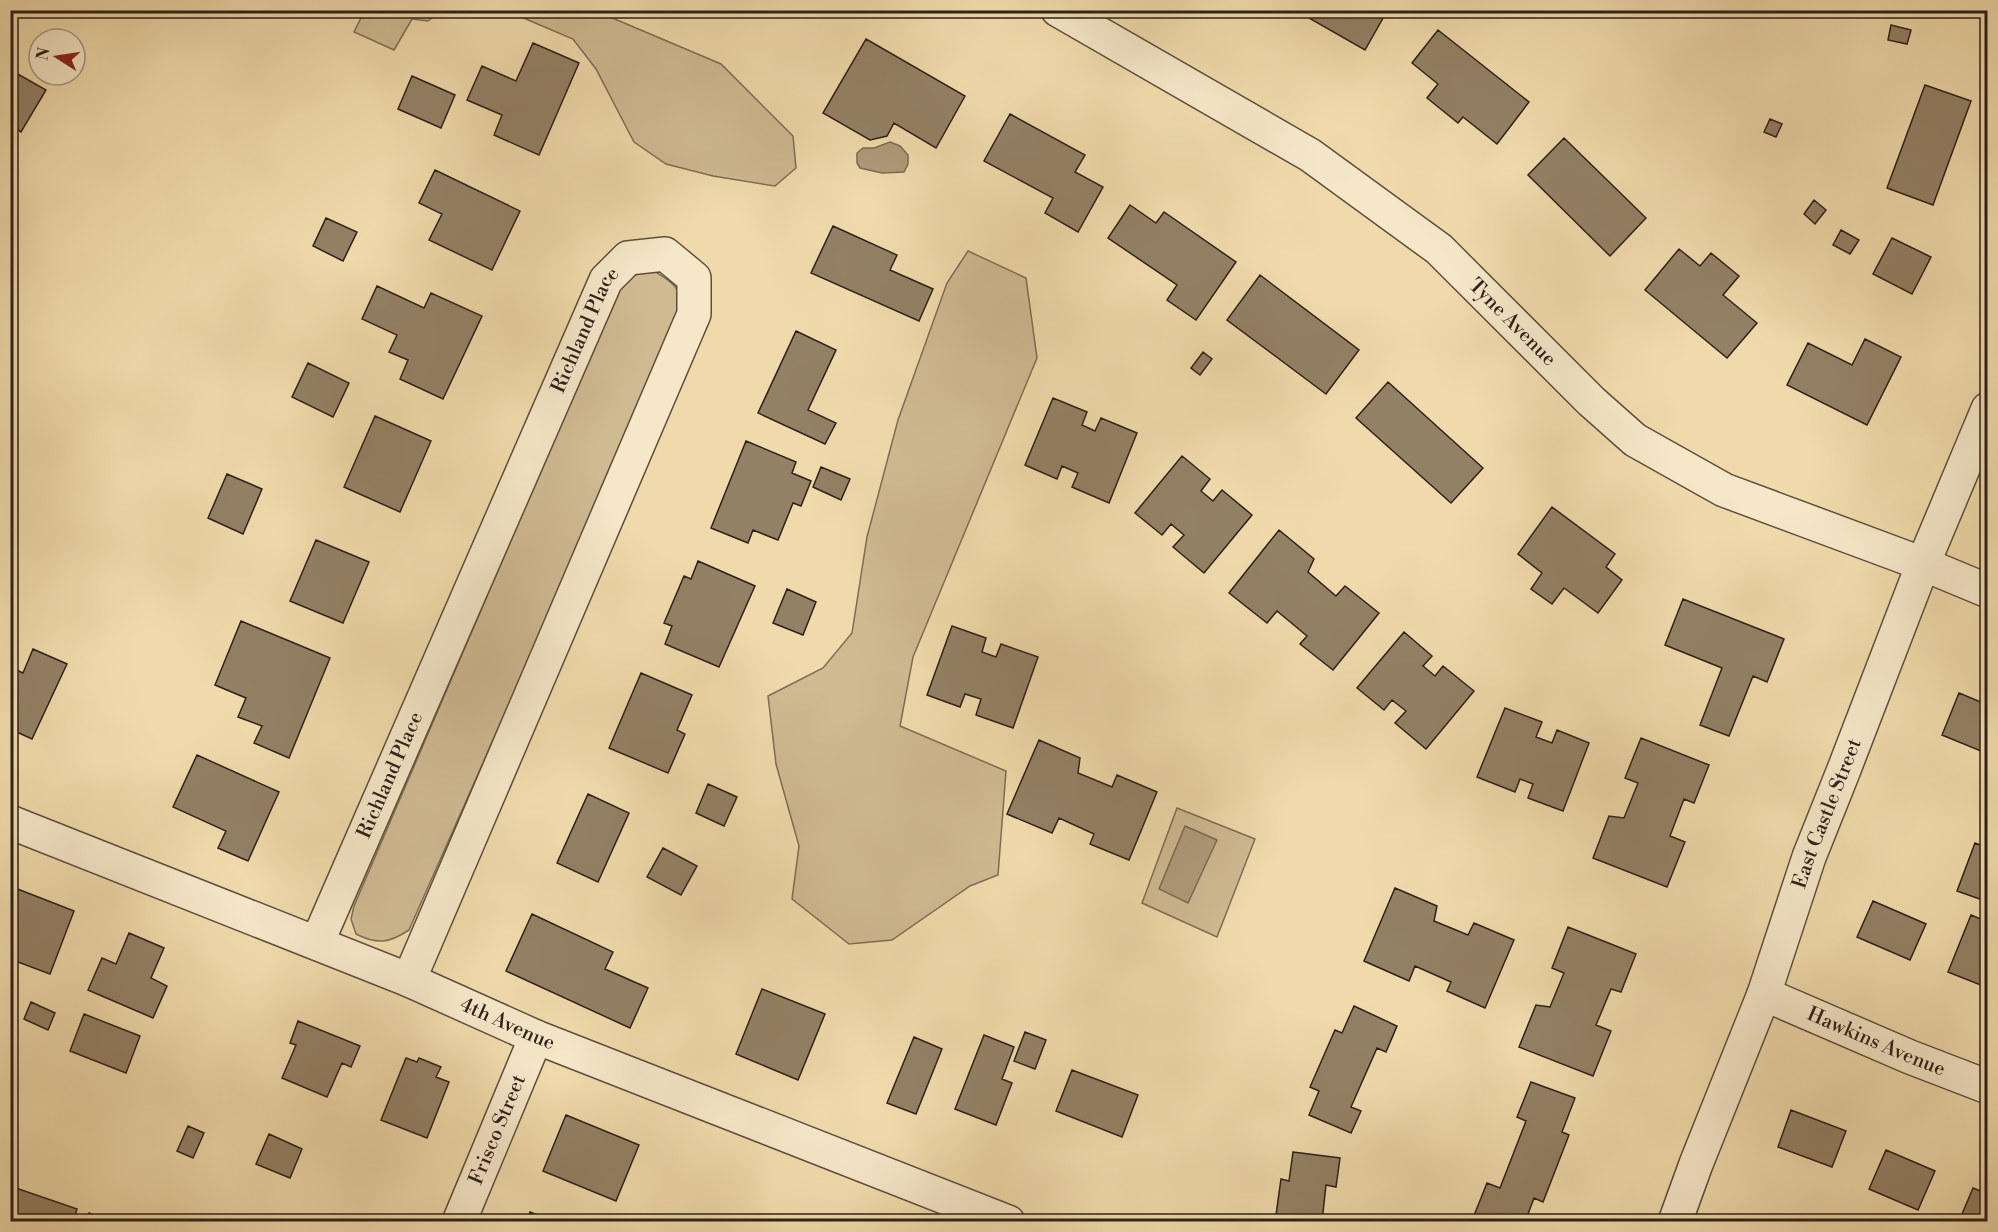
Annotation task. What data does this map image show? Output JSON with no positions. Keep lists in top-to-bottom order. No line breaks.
{"streets":{"street":["Tyne Avenue","Richland Place","East Castle Street","4th Avenue","Hawkins Avenue","Frisco Street"]},"crossings":[["Tyne Avenue","East Castle Street"],["Richland Place","4th Avenue"],["East Castle Street","Hawkins Avenue"],["4th Avenue","Frisco Street"]],"north":"left"}
